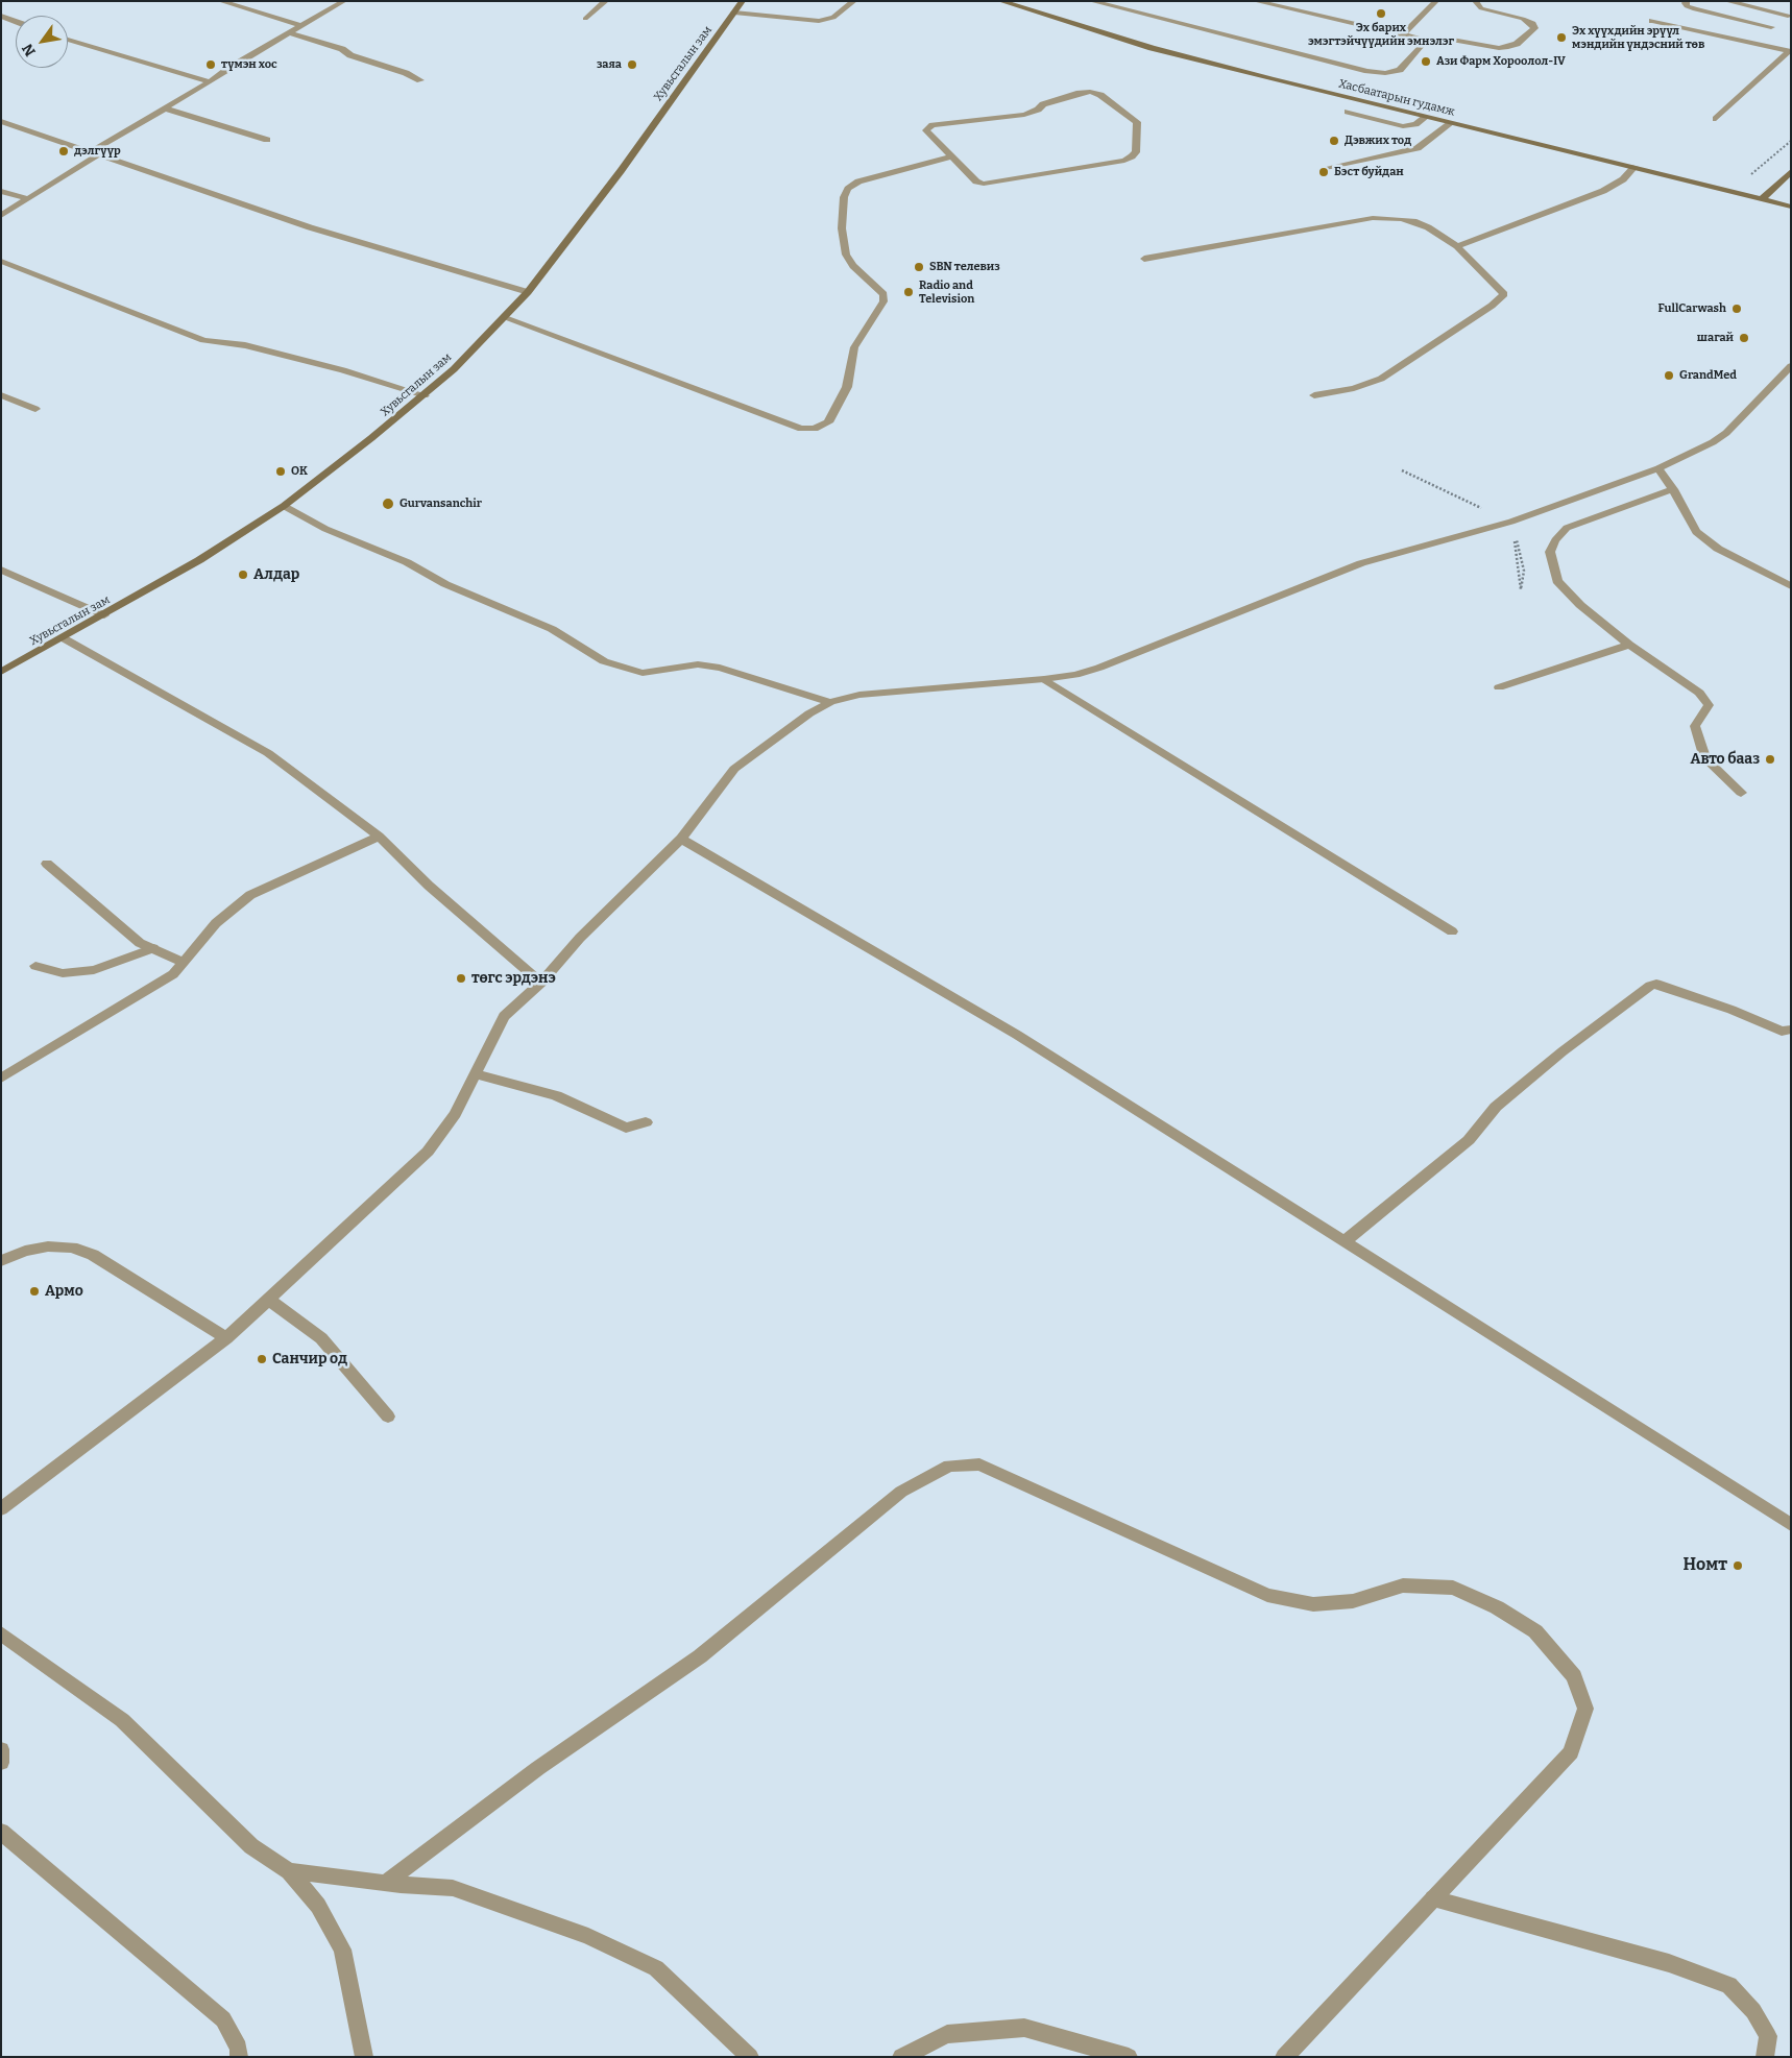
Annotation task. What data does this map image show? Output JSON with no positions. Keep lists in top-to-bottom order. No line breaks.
{"streets":{"main road":["Хувьсгалын зам","Хасбаатарын гудамж"]},"places":["Эх барих эмэгтэйчүүдийн эмнэлэг","Эх хүүхдийн эрүүл мэндийн үндэсний төв","Ази Фарм Хороолол-IV","түмэн хос","заяа","Дэвжих тод","дэлгүүр","Бэст буйдан","SBN телевиз","Radio and Television","FullCarwash","шагай","GrandMed","ОК","Gurvansanchir","Алдар","Авто бааз","төгс эрдэнэ","Армо","Санчир од","Номт"],"north":"bottom left"}
